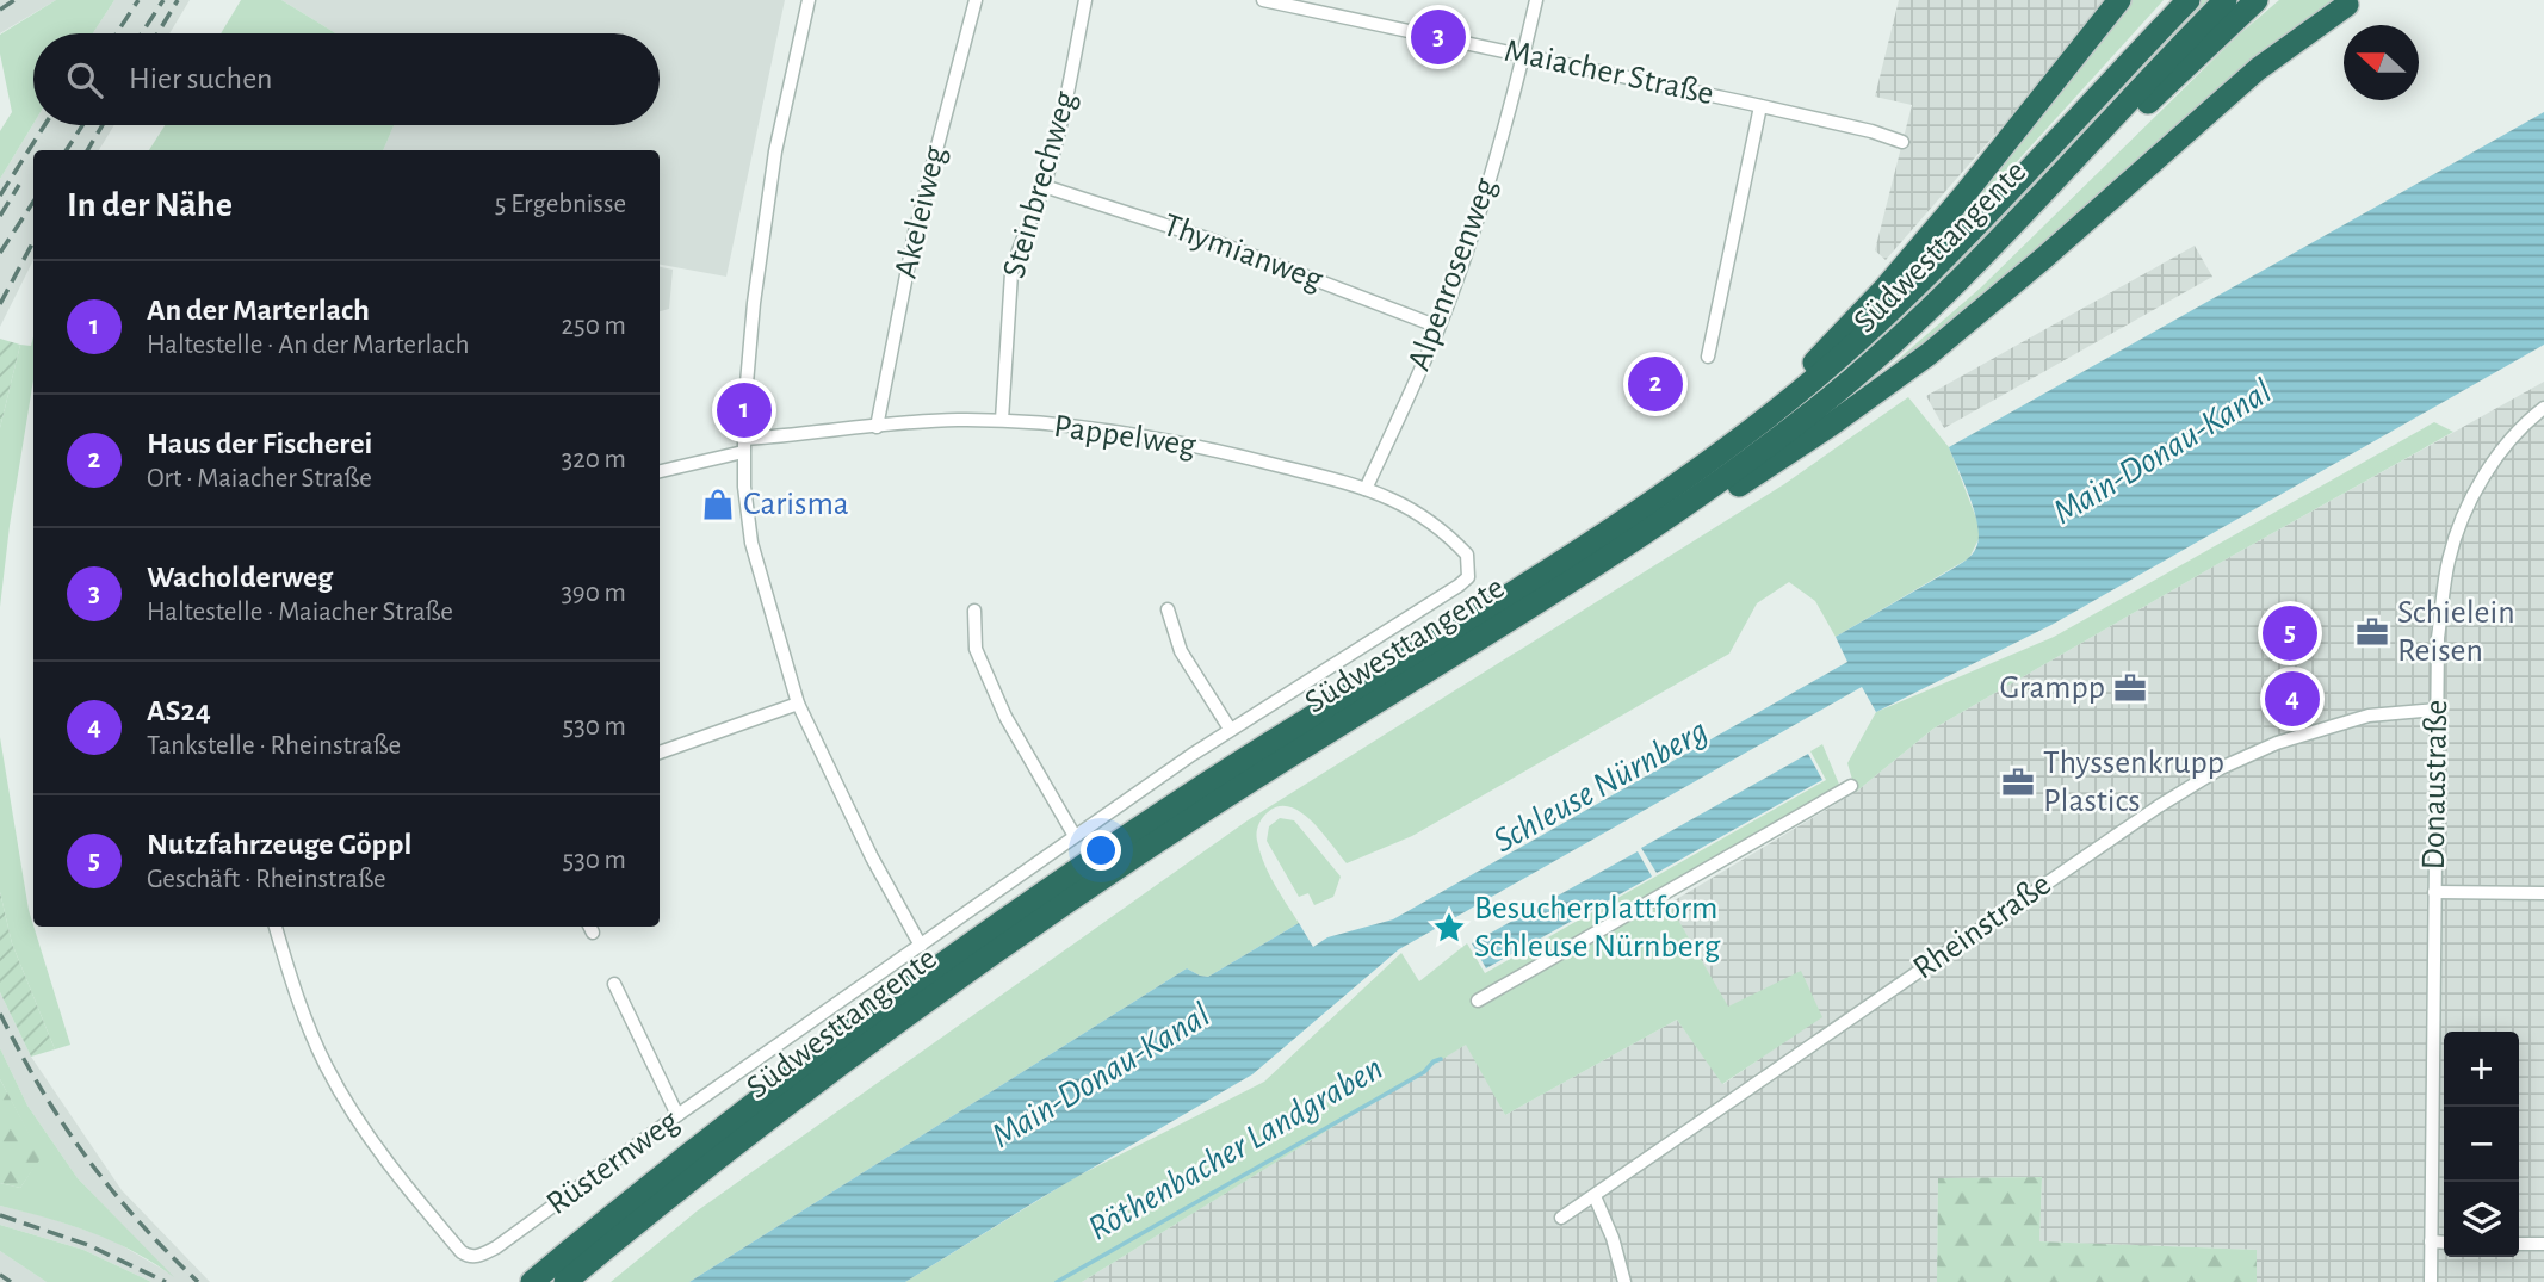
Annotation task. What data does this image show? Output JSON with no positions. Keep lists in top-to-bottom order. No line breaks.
{"streets":{"highway":["Südwesttangente"],"street":["Maiacher Straße","Steinbrechweg","Akeleiweg","Thymianweg","Alpenrosenweg","Pappelweg","Donaustraße","Rheinstraße","Rüsternweg"]},"crossings":[["Maiacher Straße","Alpenrosenweg"],["Steinbrechweg","Thymianweg"],["Steinbrechweg","Pappelweg"],["Akeleiweg","Pappelweg"],["Thymianweg","Alpenrosenweg"],["Alpenrosenweg","Pappelweg"],["Pappelweg","Rüsternweg"],["Donaustraße","Rheinstraße"]],"water":["Main-Donau-Kanal","Schleuse Nürnberg","Röthenbacher Landgraben"],"places":{"shop":["Carisma"],"office":["Schielein Reisen","Grampp","Thyssenkrupp Plastics"],"place":["Besucherplattform Schleuse Nürnberg"]},"north":"left","page":{"pins":["3","2","1","5","4"],"search":"Hier suchen","heading":["In der Nähe","5 Ergebnisse"],"list":[{"mark":"1","name":"An der Marterlach","note":"Haltestelle · An der Marterlach","value":"250 m"},{"mark":"2","name":"Haus der Fischerei","note":"Ort · Maiacher Straße","value":"320 m"},{"mark":"3","name":"Wacholderweg","note":"Haltestelle · Maiacher Straße","value":"390 m"},{"mark":"4","name":"AS24","note":"Tankstelle · Rheinstraße","value":"530 m"},{"mark":"5","name":"Nutzfahrzeuge Göppl","note":"Geschäft · Rheinstraße","value":"530 m"}],"map_buttons":["+","−"]}}
